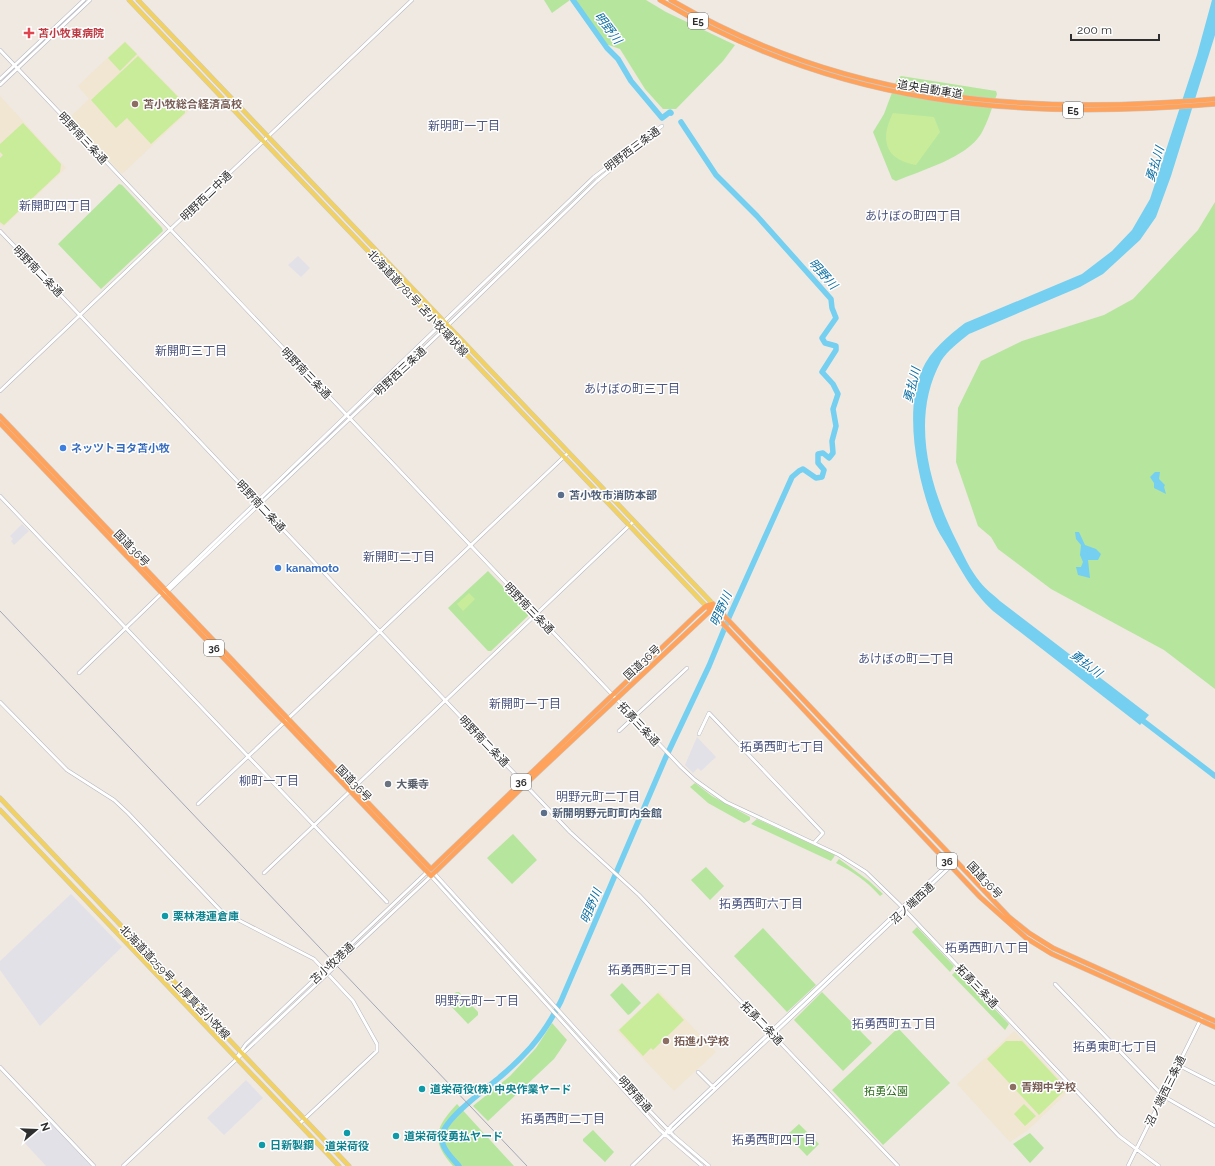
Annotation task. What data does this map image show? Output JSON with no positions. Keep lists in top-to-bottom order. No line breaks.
{"streets":{"highway":["E5","道央自動車道","国道36号","36"],"main road":["北海道道781号 苫小牧環状線","北海道道259号 上厚真苫小牧線"],"street":["明野南三条通","明野西三条通","明野西二中通","明野南二条通","拓勇三条通","沼ノ端西通","苫小牧港通","拓勇二条通","沼ノ端西三条通","明野南通"]},"crossings":[["明野南三条通","明野西三条通"],["明野南三条通","明野西二中通"],["明野南三条通","国道36号"],["明野南三条通","拓勇三条通"],["明野西三条通","明野南二条通"],["明野西三条通","北海道道781号 苫小牧環状線"],["明野西三条通","国道36号"],["明野西二中通","明野南二条通"],["明野西二中通","北海道道781号 苫小牧環状線"],["明野南二条通","国道36号"],["明野南二条通","拓勇二条通"],["北海道道781号 苫小牧環状線","国道36号"],["北海道道781号 苫小牧環状線","36"],["国道36号","36"],["国道36号","拓勇三条通"],["国道36号","沼ノ端西通"],["国道36号","苫小牧港通"],["国道36号","拓勇二条通"],["国道36号","沼ノ端西三条通"],["国道36号","明野南通"],["拓勇三条通","沼ノ端西通"],["拓勇三条通","沼ノ端西三条通"],["沼ノ端西通","拓勇二条通"],["沼ノ端西通","明野南通"],["苫小牧港通","北海道道259号 上厚真苫小牧線"],["苫小牧港通","明野南通"]],"districts":["新明町一丁目","新開町四丁目","あけぼの町四丁目","新開町三丁目","あけぼの町三丁目","新開町二丁目","あけぼの町二丁目","新開町一丁目","拓勇西町七丁目","柳町一丁目","明野元町二丁目","拓勇西町六丁目","拓勇西町八丁目","拓勇西町三丁目","明野元町一丁目","拓勇西町五丁目","拓勇東町七丁目","拓勇西町二丁目","拓勇西町四丁目"],"water":["明野川","勇払川"],"parks":["拓勇公園"],"places":{"health":["苫小牧東病院"],"other":["苫小牧総合経済高校","ネッツトヨタ苫小牧","苫小牧市消防本部","kanamoto","大乗寺","新開明野元町町内会館","栗林港運倉庫","拓進小学校","青翔中学校","道栄荷役(株) 中央作業ヤード","道栄荷役","道栄荷役勇払ヤード","日新製鋼"]},"scale_bar":"200 m","north":"right"}
